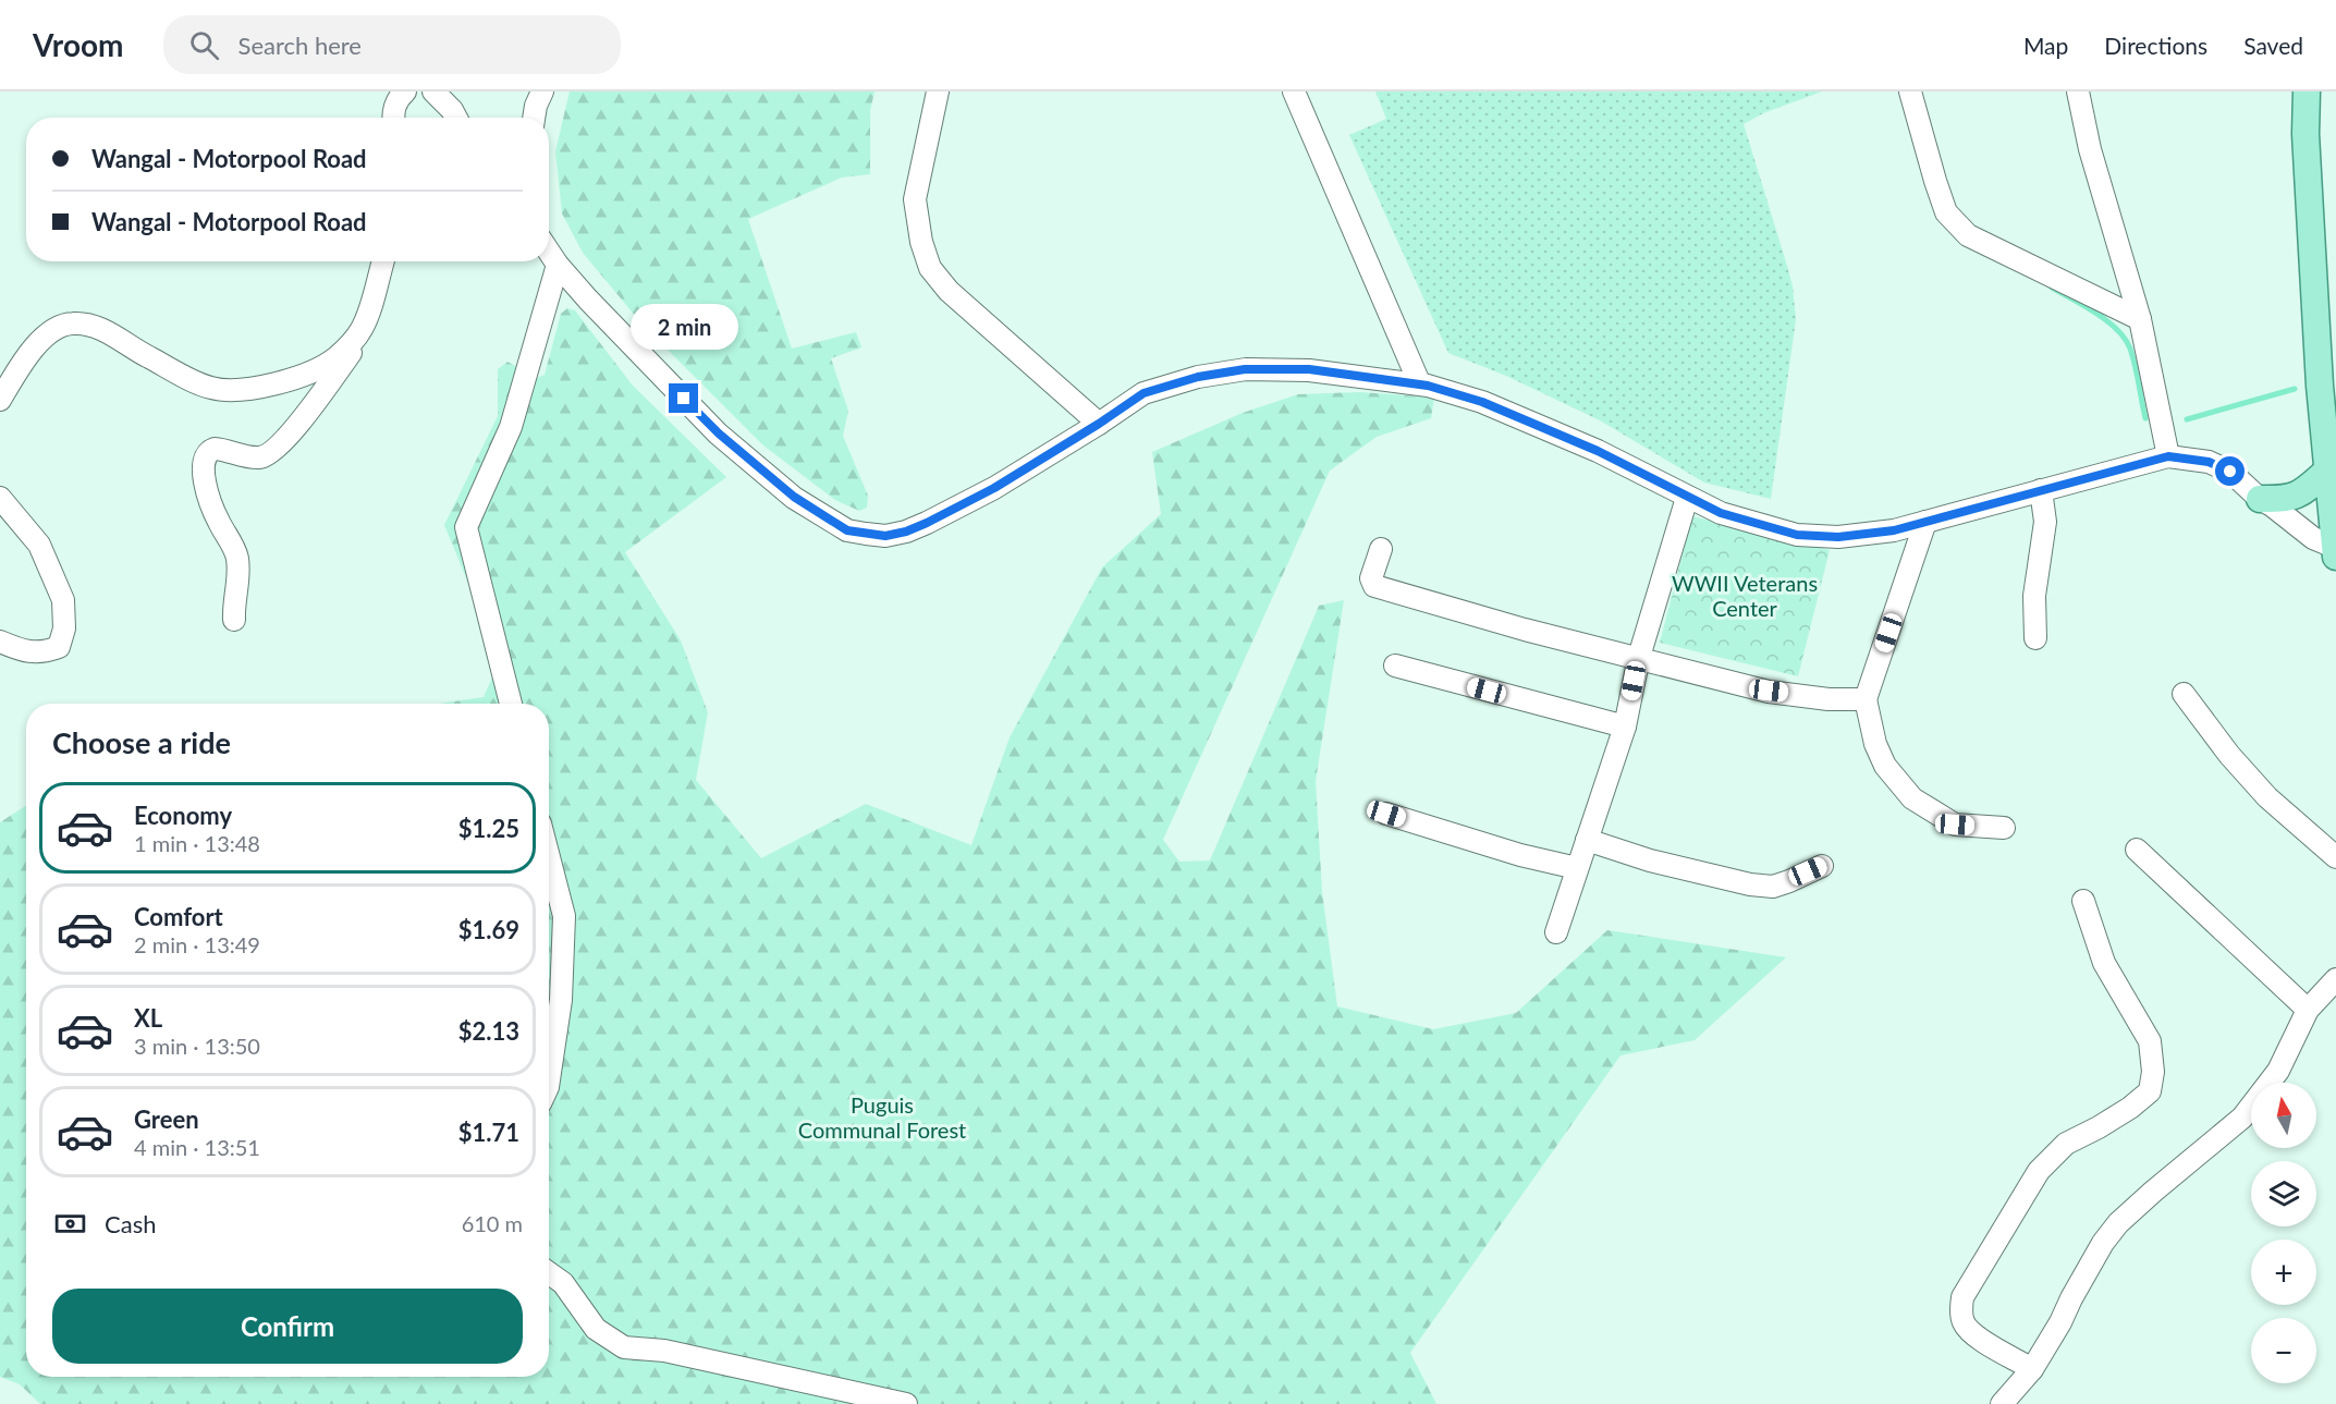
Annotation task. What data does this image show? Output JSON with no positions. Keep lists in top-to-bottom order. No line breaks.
{"parks":["WWII Veterans Center","Puguis Communal Forest"],"north":"top","page":{"header":"Vroom","search":"Search here","nav":["Map","Directions","Saved"],"banner":["Wangal - Motorpool Road","Wangal - Motorpool Road"],"bubble":"2 min","heading":"Choose a ride","list":[{"name":"Economy","note":"1 min · 13:48","value":"$1.25"},{"name":"Comfort","note":"2 min · 13:49","value":"$1.69"},{"name":"XL","note":"3 min · 13:50","value":"$2.13"},{"name":"Green","note":"4 min · 13:51","value":"$1.71"}],"map_buttons":["+","−"],"pay":["Cash","610 m"],"buttons":"Confirm"}}
